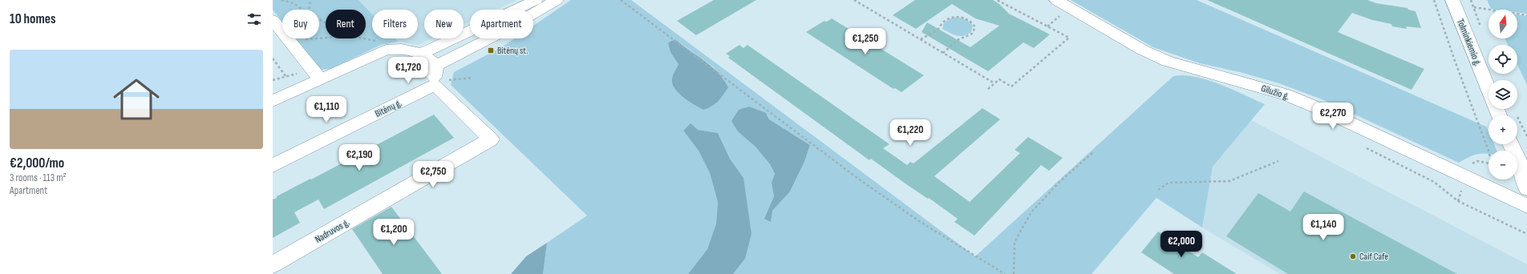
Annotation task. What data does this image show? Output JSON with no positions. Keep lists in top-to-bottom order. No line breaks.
{"streets":{"street":["Tolminkiemio g.","Gilužio g.","Bitėnų g.","Nadruvos g."]},"crossings":[["Bitėnų g.","Nadruvos g."]],"places":{"transit":["Bitėnų st."],"other":["Caif Cafe"]},"north":"top","page":{"heading":"10 homes","map_buttons":["+","−"],"chip":["Buy","Rent","Filters","New","Apartment"],"price":["€1,250","€1,720","€1,110","€2,270","€1,220","€2,190","€2,750","€1,140","€1,200","€2,000"],"list":[{"name":"€2,000/mo","note":"3 rooms · 113 m² · Apartment"}]}}
